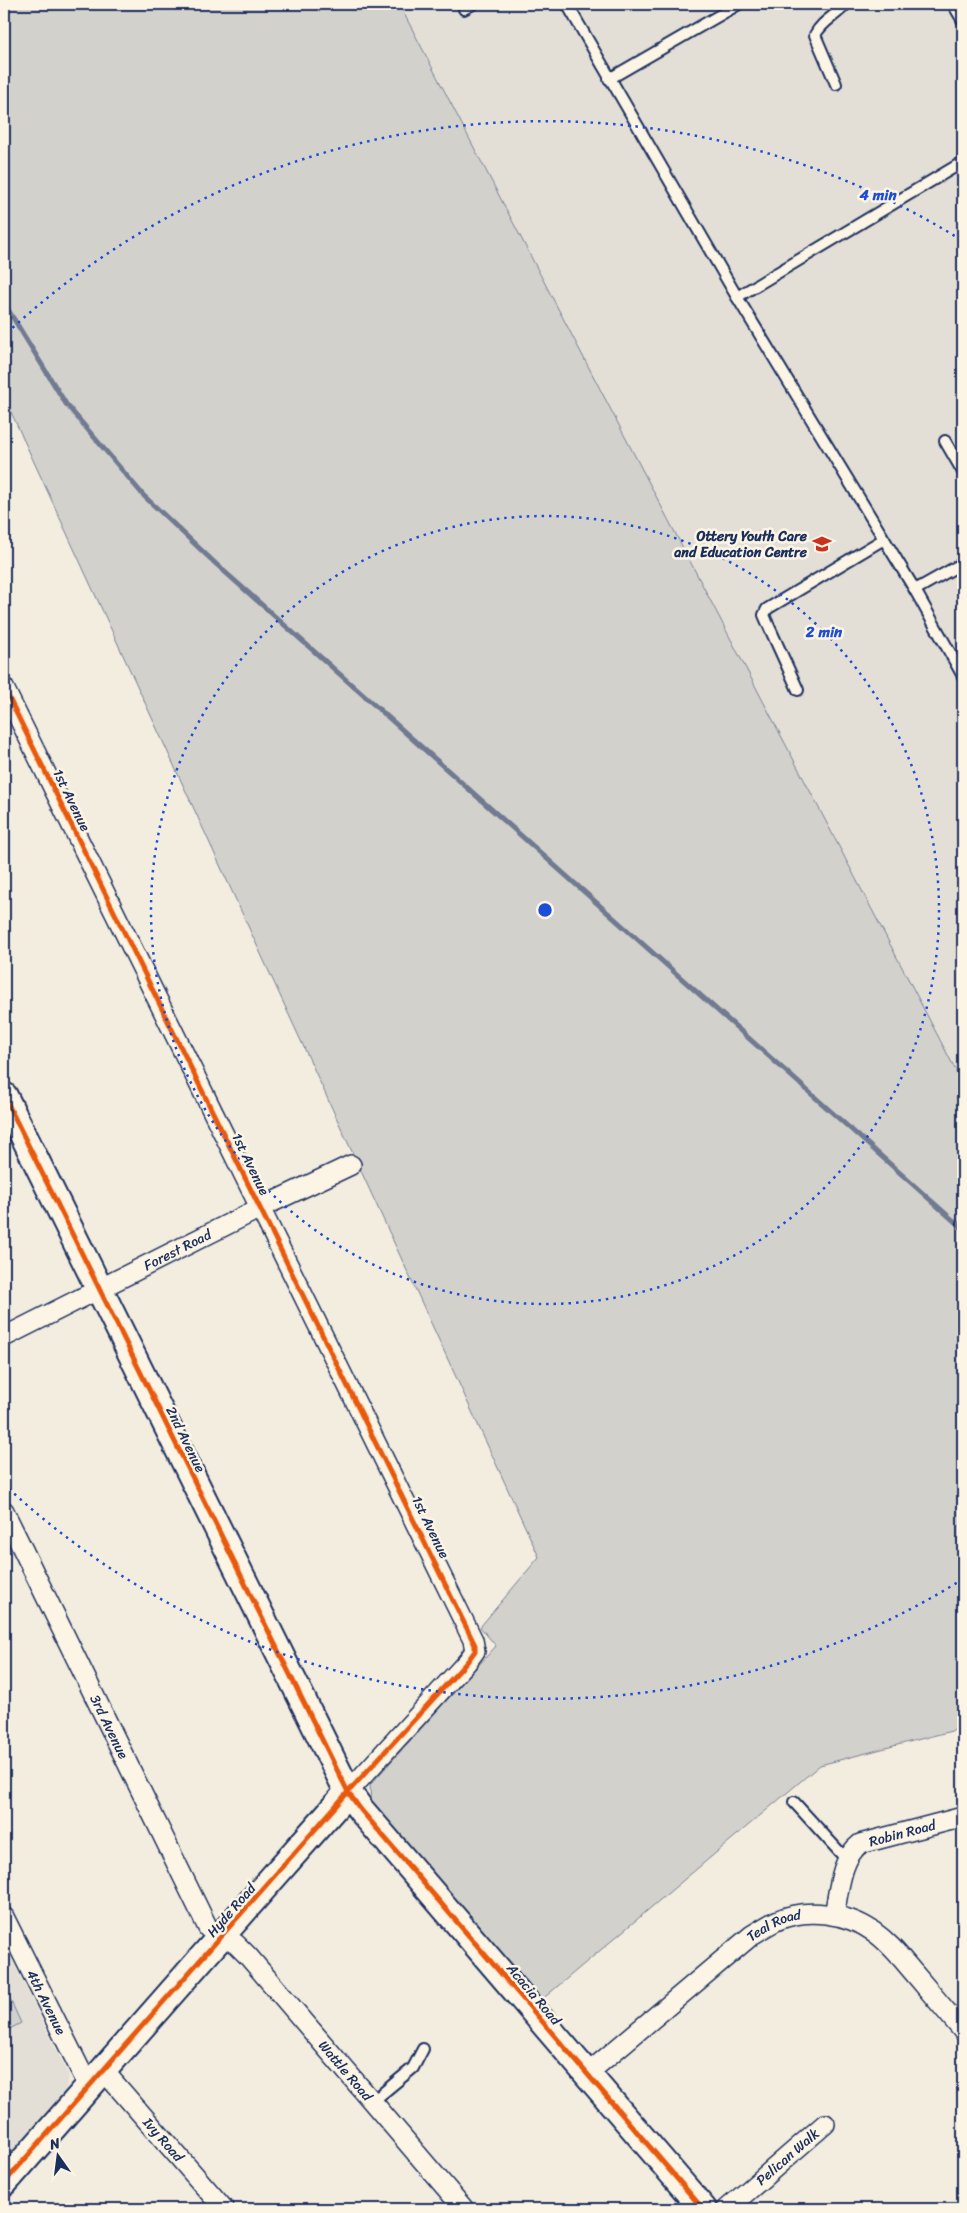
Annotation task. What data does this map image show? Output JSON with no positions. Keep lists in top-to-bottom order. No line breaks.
{"streets":{"street":["1st Avenue","Forest Road","2nd Avenue","3rd Avenue","Robin Road","Hyde Road","Teal Road","Acacia Road","4th Avenue","Wattle Road","Ivy Road","Pelican Walk"]},"crossings":[["1st Avenue","Forest Road"],["1st Avenue","Hyde Road"],["Forest Road","2nd Avenue"],["2nd Avenue","Hyde Road"],["2nd Avenue","Acacia Road"],["3rd Avenue","Hyde Road"],["3rd Avenue","Wattle Road"],["Hyde Road","Acacia Road"],["Hyde Road","4th Avenue"],["Hyde Road","Wattle Road"],["Hyde Road","Ivy Road"],["Teal Road","Acacia Road"],["4th Avenue","Ivy Road"]],"places":{"school or university":["Ottery Youth Care and Education Centre"]},"north":"top","rings":["4 min","2 min"]}
